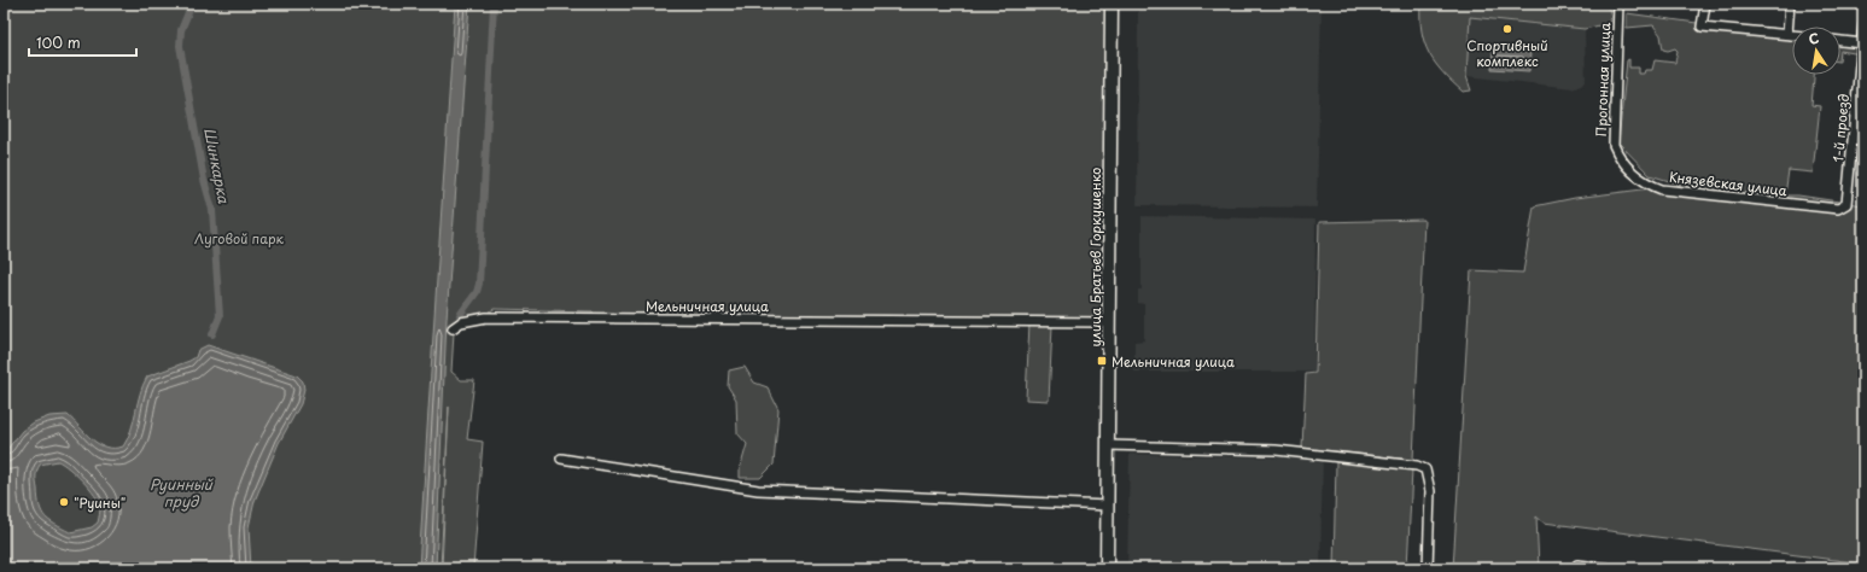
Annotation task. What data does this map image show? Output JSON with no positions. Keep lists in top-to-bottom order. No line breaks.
{"streets":{"street":["Прогонная улица","1-й проезд","Князевская улица","улица Братьев Горкушенко","Мельничная улица"]},"crossings":[["Прогонная улица","Князевская улица"],["1-й проезд","Князевская улица"],["улица Братьев Горкушенко","Мельничная улица"]],"water":["Шинкарка","Руинный пруд"],"parks":["Луговой парк"],"places":{"other":["Спортивный комплекс","\"Руины\""],"transit":["Мельничная улица"]},"scale_bar":"100 m","north":"top"}
